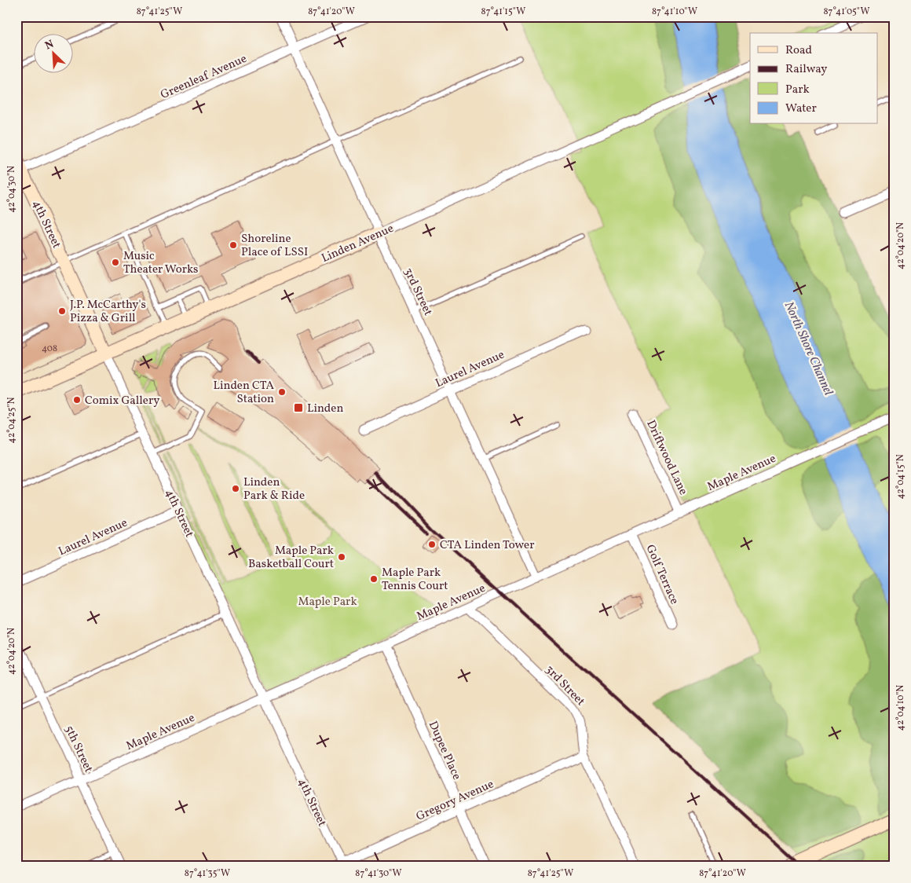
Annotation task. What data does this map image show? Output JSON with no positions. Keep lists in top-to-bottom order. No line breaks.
{"streets":{"street":["Greenleaf Avenue","4th Street","Linden Avenue","3rd Street","Laurel Avenue","Driftwood Lane","Maple Avenue","Golf Terrace","5th Street","Dupee Place","Gregory Avenue"]},"crossings":[["Greenleaf Avenue","4th Street"],["Greenleaf Avenue","3rd Street"],["4th Street","Linden Avenue"],["4th Street","Laurel Avenue"],["4th Street","Maple Avenue"],["4th Street","Gregory Avenue"],["Linden Avenue","3rd Street"],["3rd Street","Laurel Avenue"],["3rd Street","Maple Avenue"],["3rd Street","Gregory Avenue"],["Driftwood Lane","Maple Avenue"],["Maple Avenue","Golf Terrace"],["Maple Avenue","5th Street"],["Maple Avenue","Dupee Place"],["Dupee Place","Gregory Avenue"]],"water":["North Shore Channel"],"parks":["Maple Park"],"places":{"other":["Shoreline Place of LSSI","Music Theater Works","J.P. McCarthy's Pizza & Grill","Linden CTA Station","Comix Gallery","Linden Park & Ride","CTA Linden Tower","Maple Park Basketball Court","Maple Park Tennis Court"],"transit":["Linden"]},"house_numbers":["408"],"legend":["Road","Railway","Park","Water"],"north":"top left","coordinates":["87°41'25\"W","87°41'20\"W","87°41'15\"W","87°41'10\"W","87°41'05\"W","42°04'30\"N","42°04'20\"N","42°04'25\"N","42°04'15\"N","42°04'10\"N","87°41'35\"W","87°41'30\"W"]}
